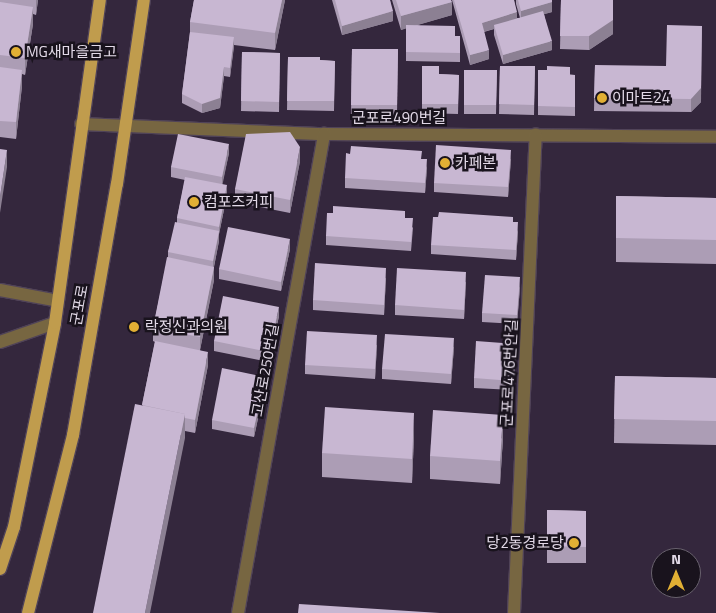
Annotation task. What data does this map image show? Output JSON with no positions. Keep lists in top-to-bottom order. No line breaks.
{"streets":{"main road":["군포로"],"street":["군포로490번길","고산로250번길","군포로476번안길"]},"crossings":[["군포로490번길","군포로"],["군포로490번길","고산로250번길"],["군포로490번길","군포로476번안길"]],"places":["MG새마을금고","이마트24","카페본","컴포즈커피","락정신과의원","당2동경로당"],"north":"top"}
